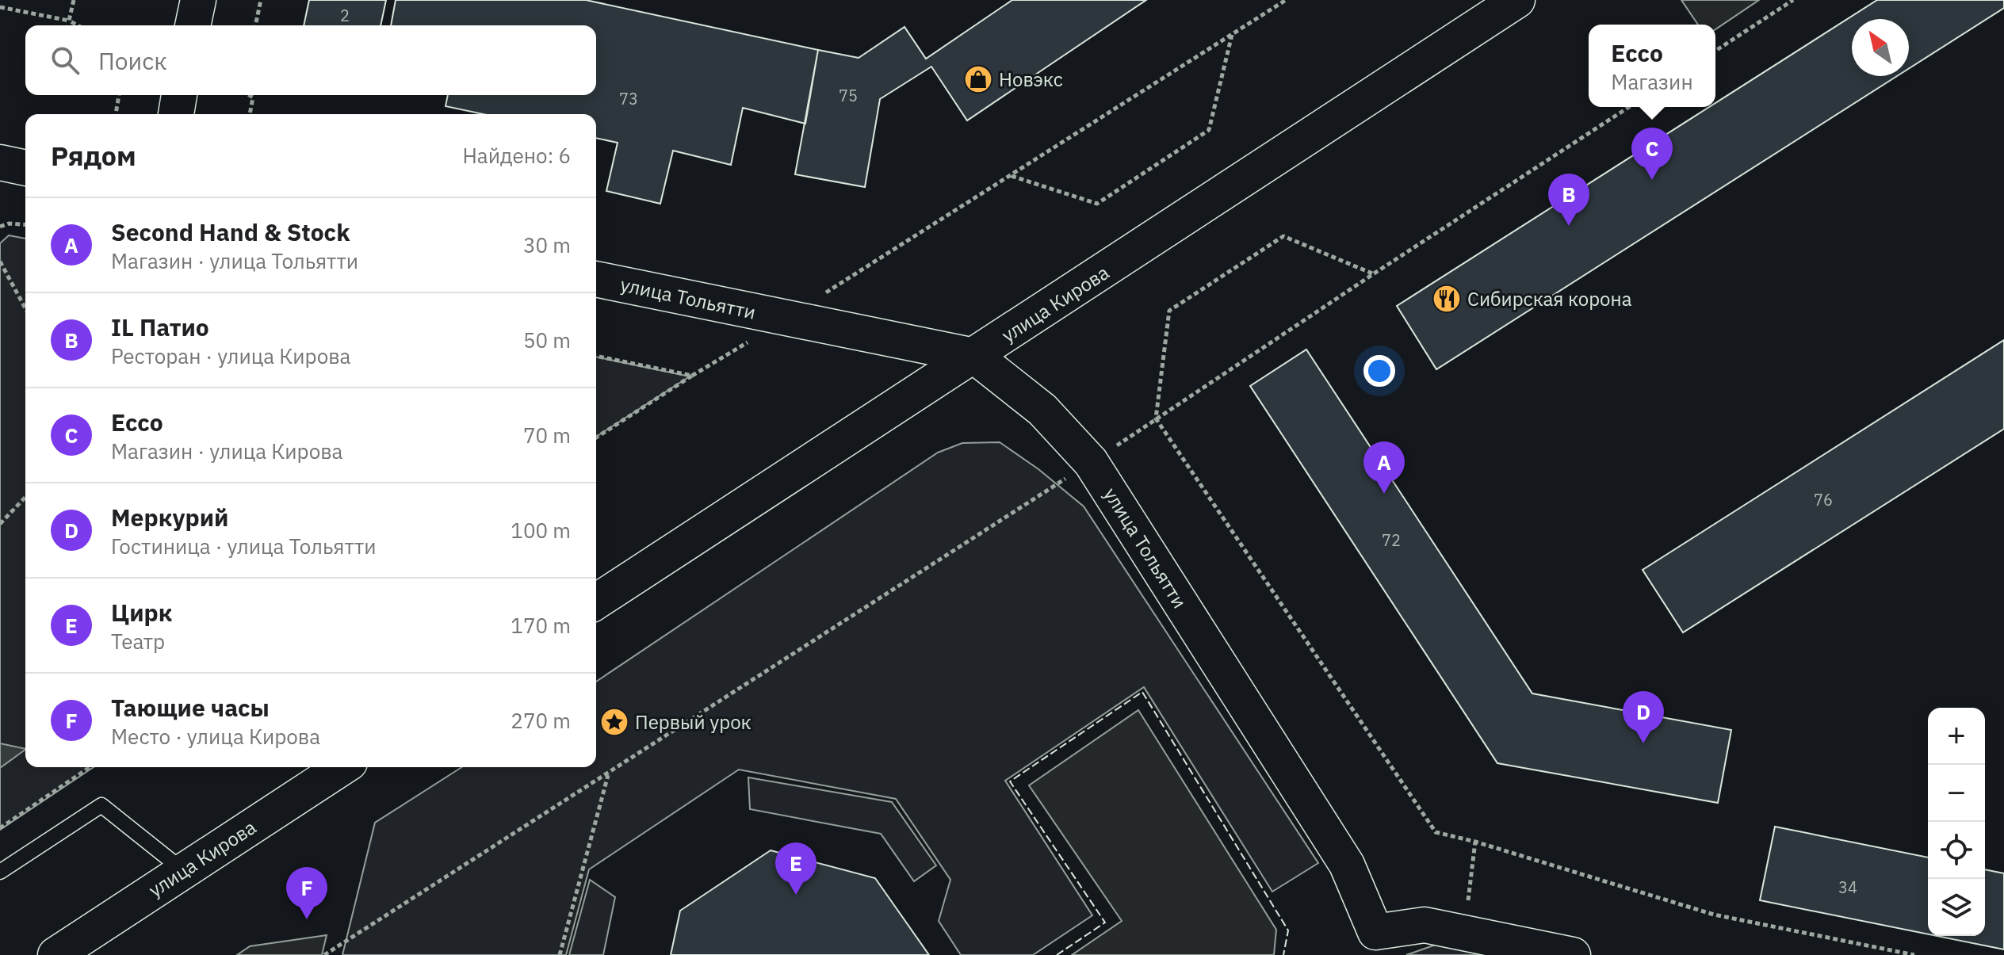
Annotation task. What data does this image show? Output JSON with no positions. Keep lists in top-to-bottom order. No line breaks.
{"streets":{"main road":["улица Тольятти","улица Кирова"]},"crossings":[["улица Тольятти","улица Кирова"]],"places":{"shop":["Новэкс"],"restaurant":["Сибирская корона"],"place":["Первый урок"]},"house_numbers":["2","75","73","76","72","34"],"north":"top left","page":{"popup":["Ecco","Магазин"],"search":"Поиск","heading":["Рядом","Найдено: 6"],"pins":["C","B","A","D","E","F"],"list":[{"mark":"A","name":"Second Hand & Stock","note":"Магазин · улица Тольятти","value":"30 m"},{"mark":"B","name":"IL Патио","note":"Ресторан · улица Кирова","value":"50 m"},{"mark":"C","name":"Ecco","note":"Магазин · улица Кирова","value":"70 m"},{"mark":"D","name":"Меркурий","note":"Гостиница · улица Тольятти","value":"100 m"},{"mark":"E","name":"Цирк","note":"Театр","value":"170 m"},{"mark":"F","name":"Тающие часы","note":"Место · улица Кирова","value":"270 m"}],"map_buttons":["+","−"]}}
